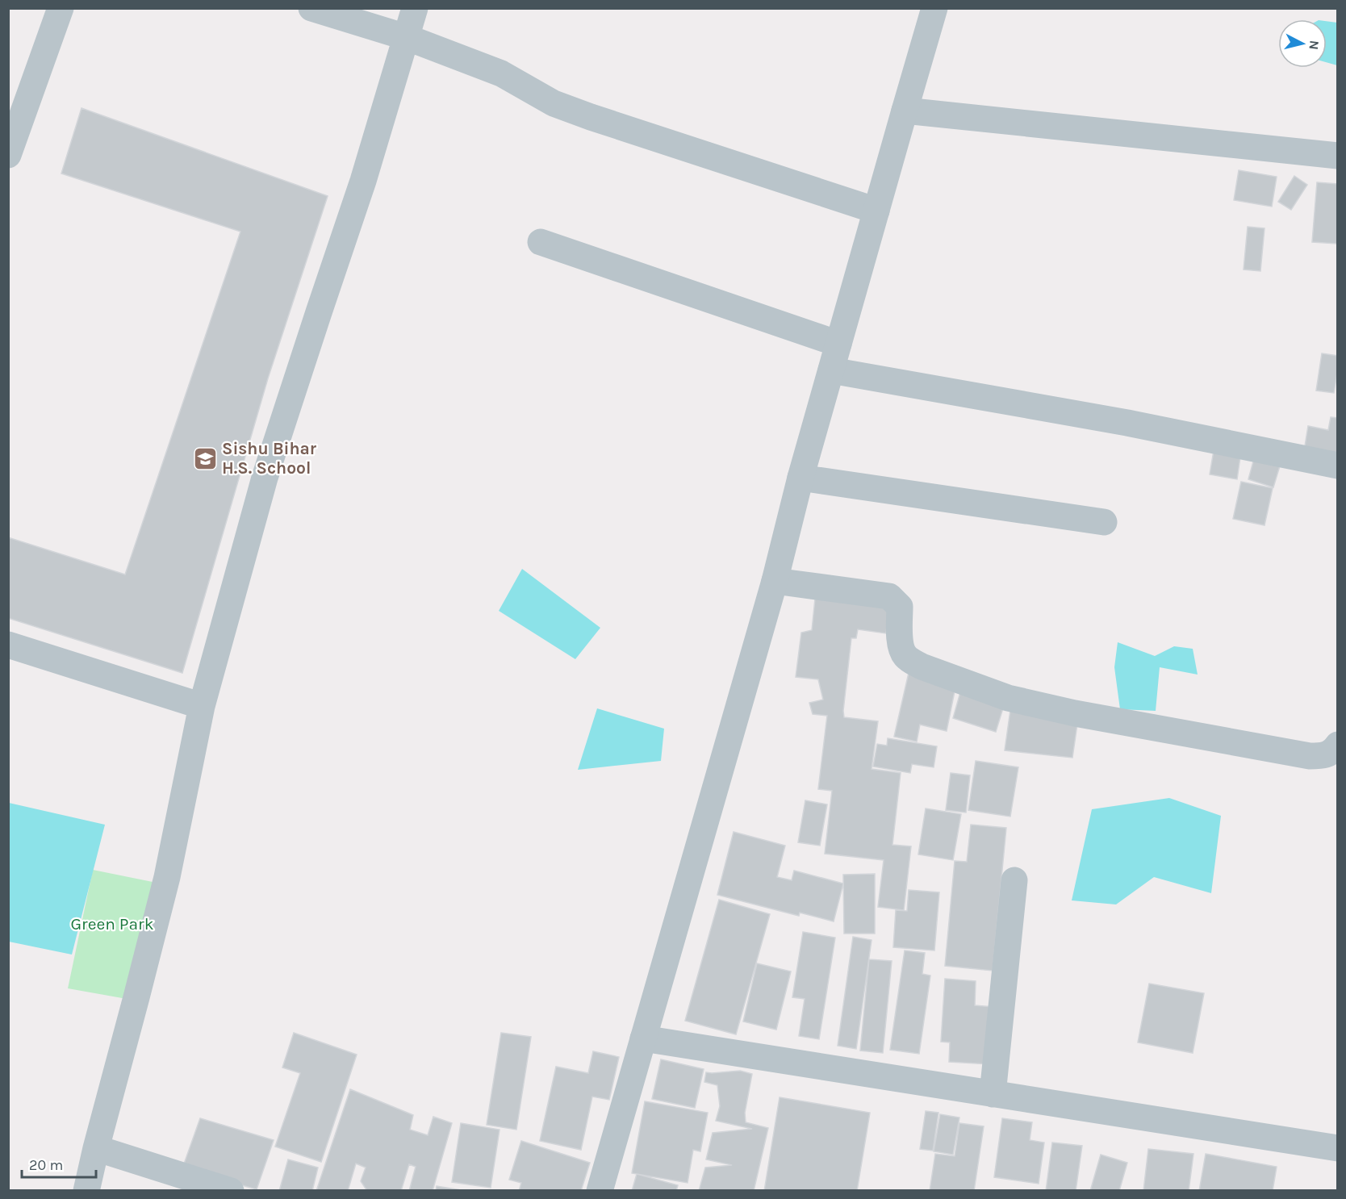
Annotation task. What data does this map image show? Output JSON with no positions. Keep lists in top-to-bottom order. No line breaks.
{"parks":["Green Park"],"places":{"school or university":["Sishu Bihar H.S. School"]},"scale_bar":"20 m","north":"right"}
